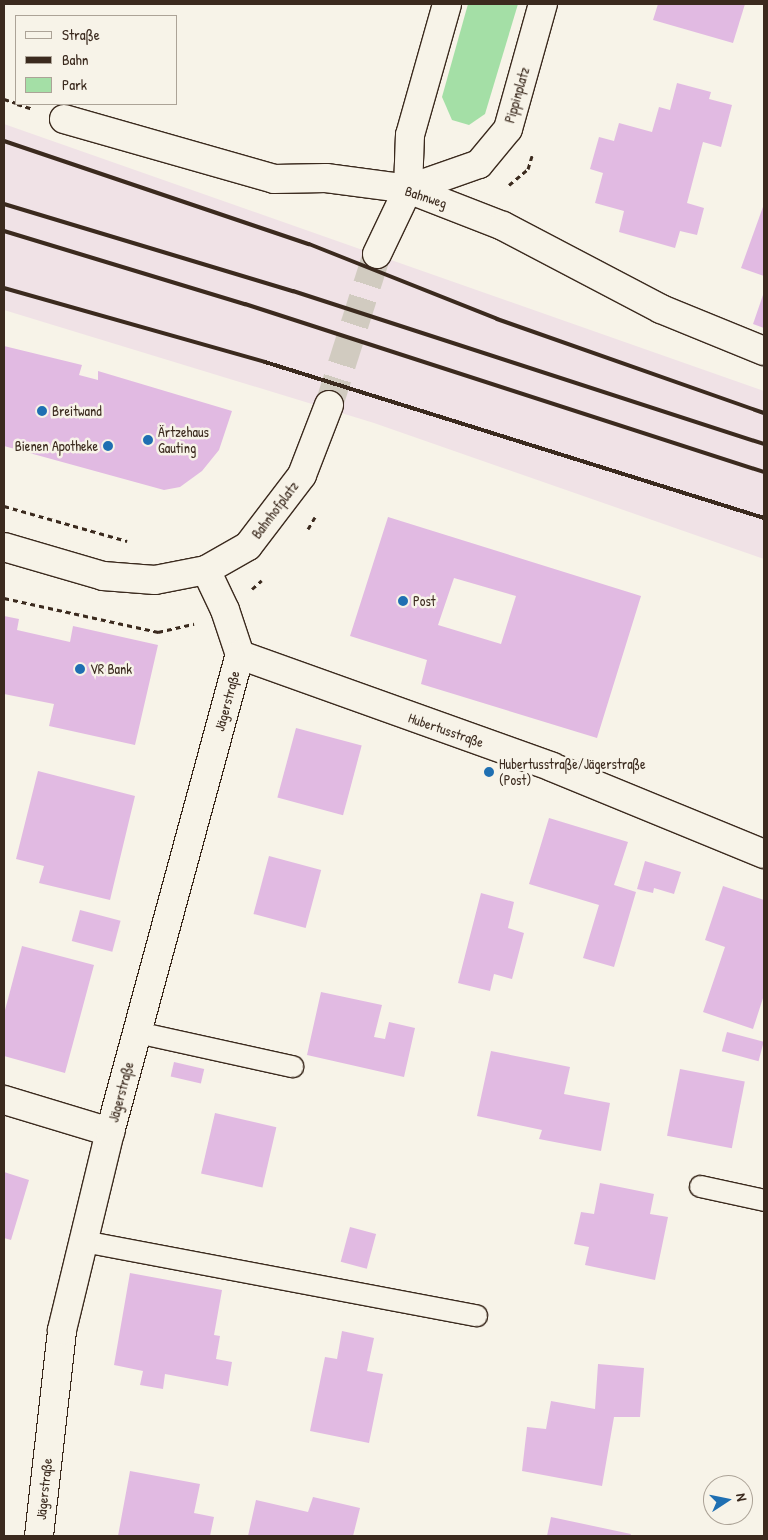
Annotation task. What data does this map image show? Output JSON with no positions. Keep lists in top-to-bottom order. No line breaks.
{"streets":{"street":["Pippinplatz","Bahnweg","Bahnhofplatz","Jägerstraße","Hubertusstraße"]},"crossings":[["Pippinplatz","Bahnweg"],["Jägerstraße","Hubertusstraße"]],"places":["Breitwand","Ärtzehaus Gauting","Bienen Apotheke","Post","VR Bank","Hubertusstraße/Jägerstraße (Post)"],"legend":["Straße","Bahn","Park"],"north":"right"}
